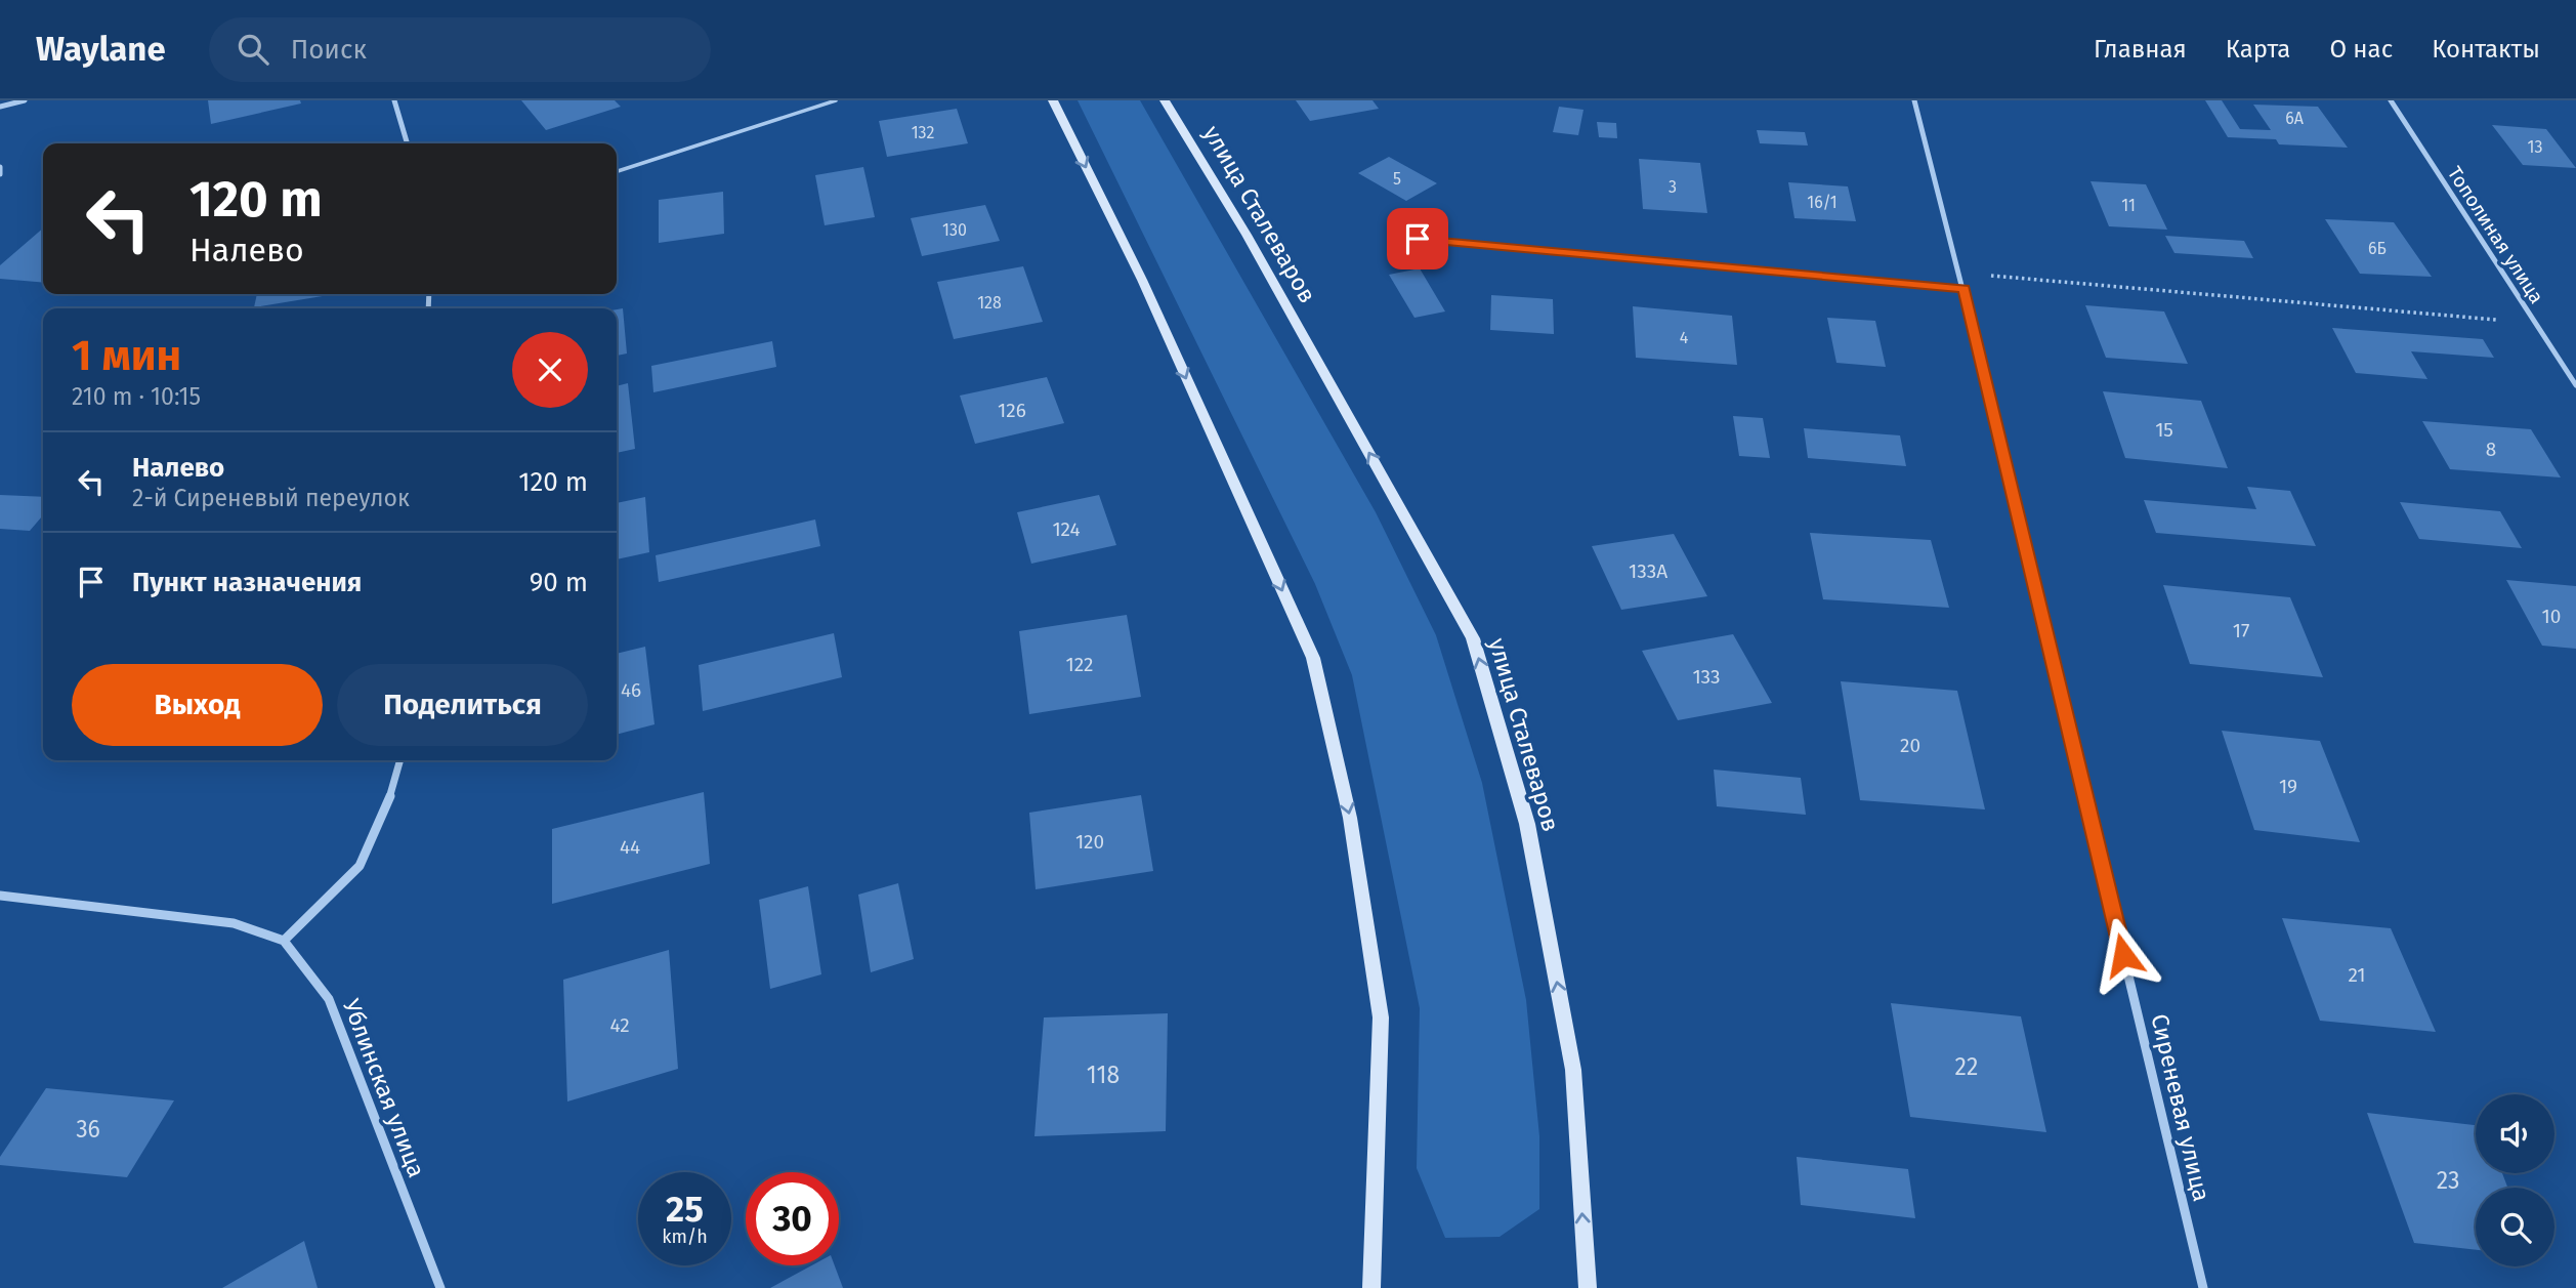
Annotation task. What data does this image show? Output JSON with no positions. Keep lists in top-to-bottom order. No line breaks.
{"streets":{"main road":["улица Сталеваров"],"street":["Тополиная улица","Ублинская улица","Сиреневая улица"]},"one_way":["улица Сталеваров"],"house_numbers":["6А","132","13","5","3","16/1","11","130","6Б","128","4","126","15","8","124","133А","10","17","122","133","46","20","19","120","44","21","42","22","118","36","23"],"page":{"header":"Waylane","search":"Поиск","nav":["Главная","Карта","О нас","Контакты"],"turn":["120 m","Налево"],"heading":["1 мин","210 m · 10:15"],"list":[{"name":"Налево","note":"2-й Сиреневый переулок","value":"120 m"},{"name":"Пункт назначения","value":"90 m"}],"buttons":["Выход","Поделиться"],"speed":"25 km/h","limit":"30"}}
